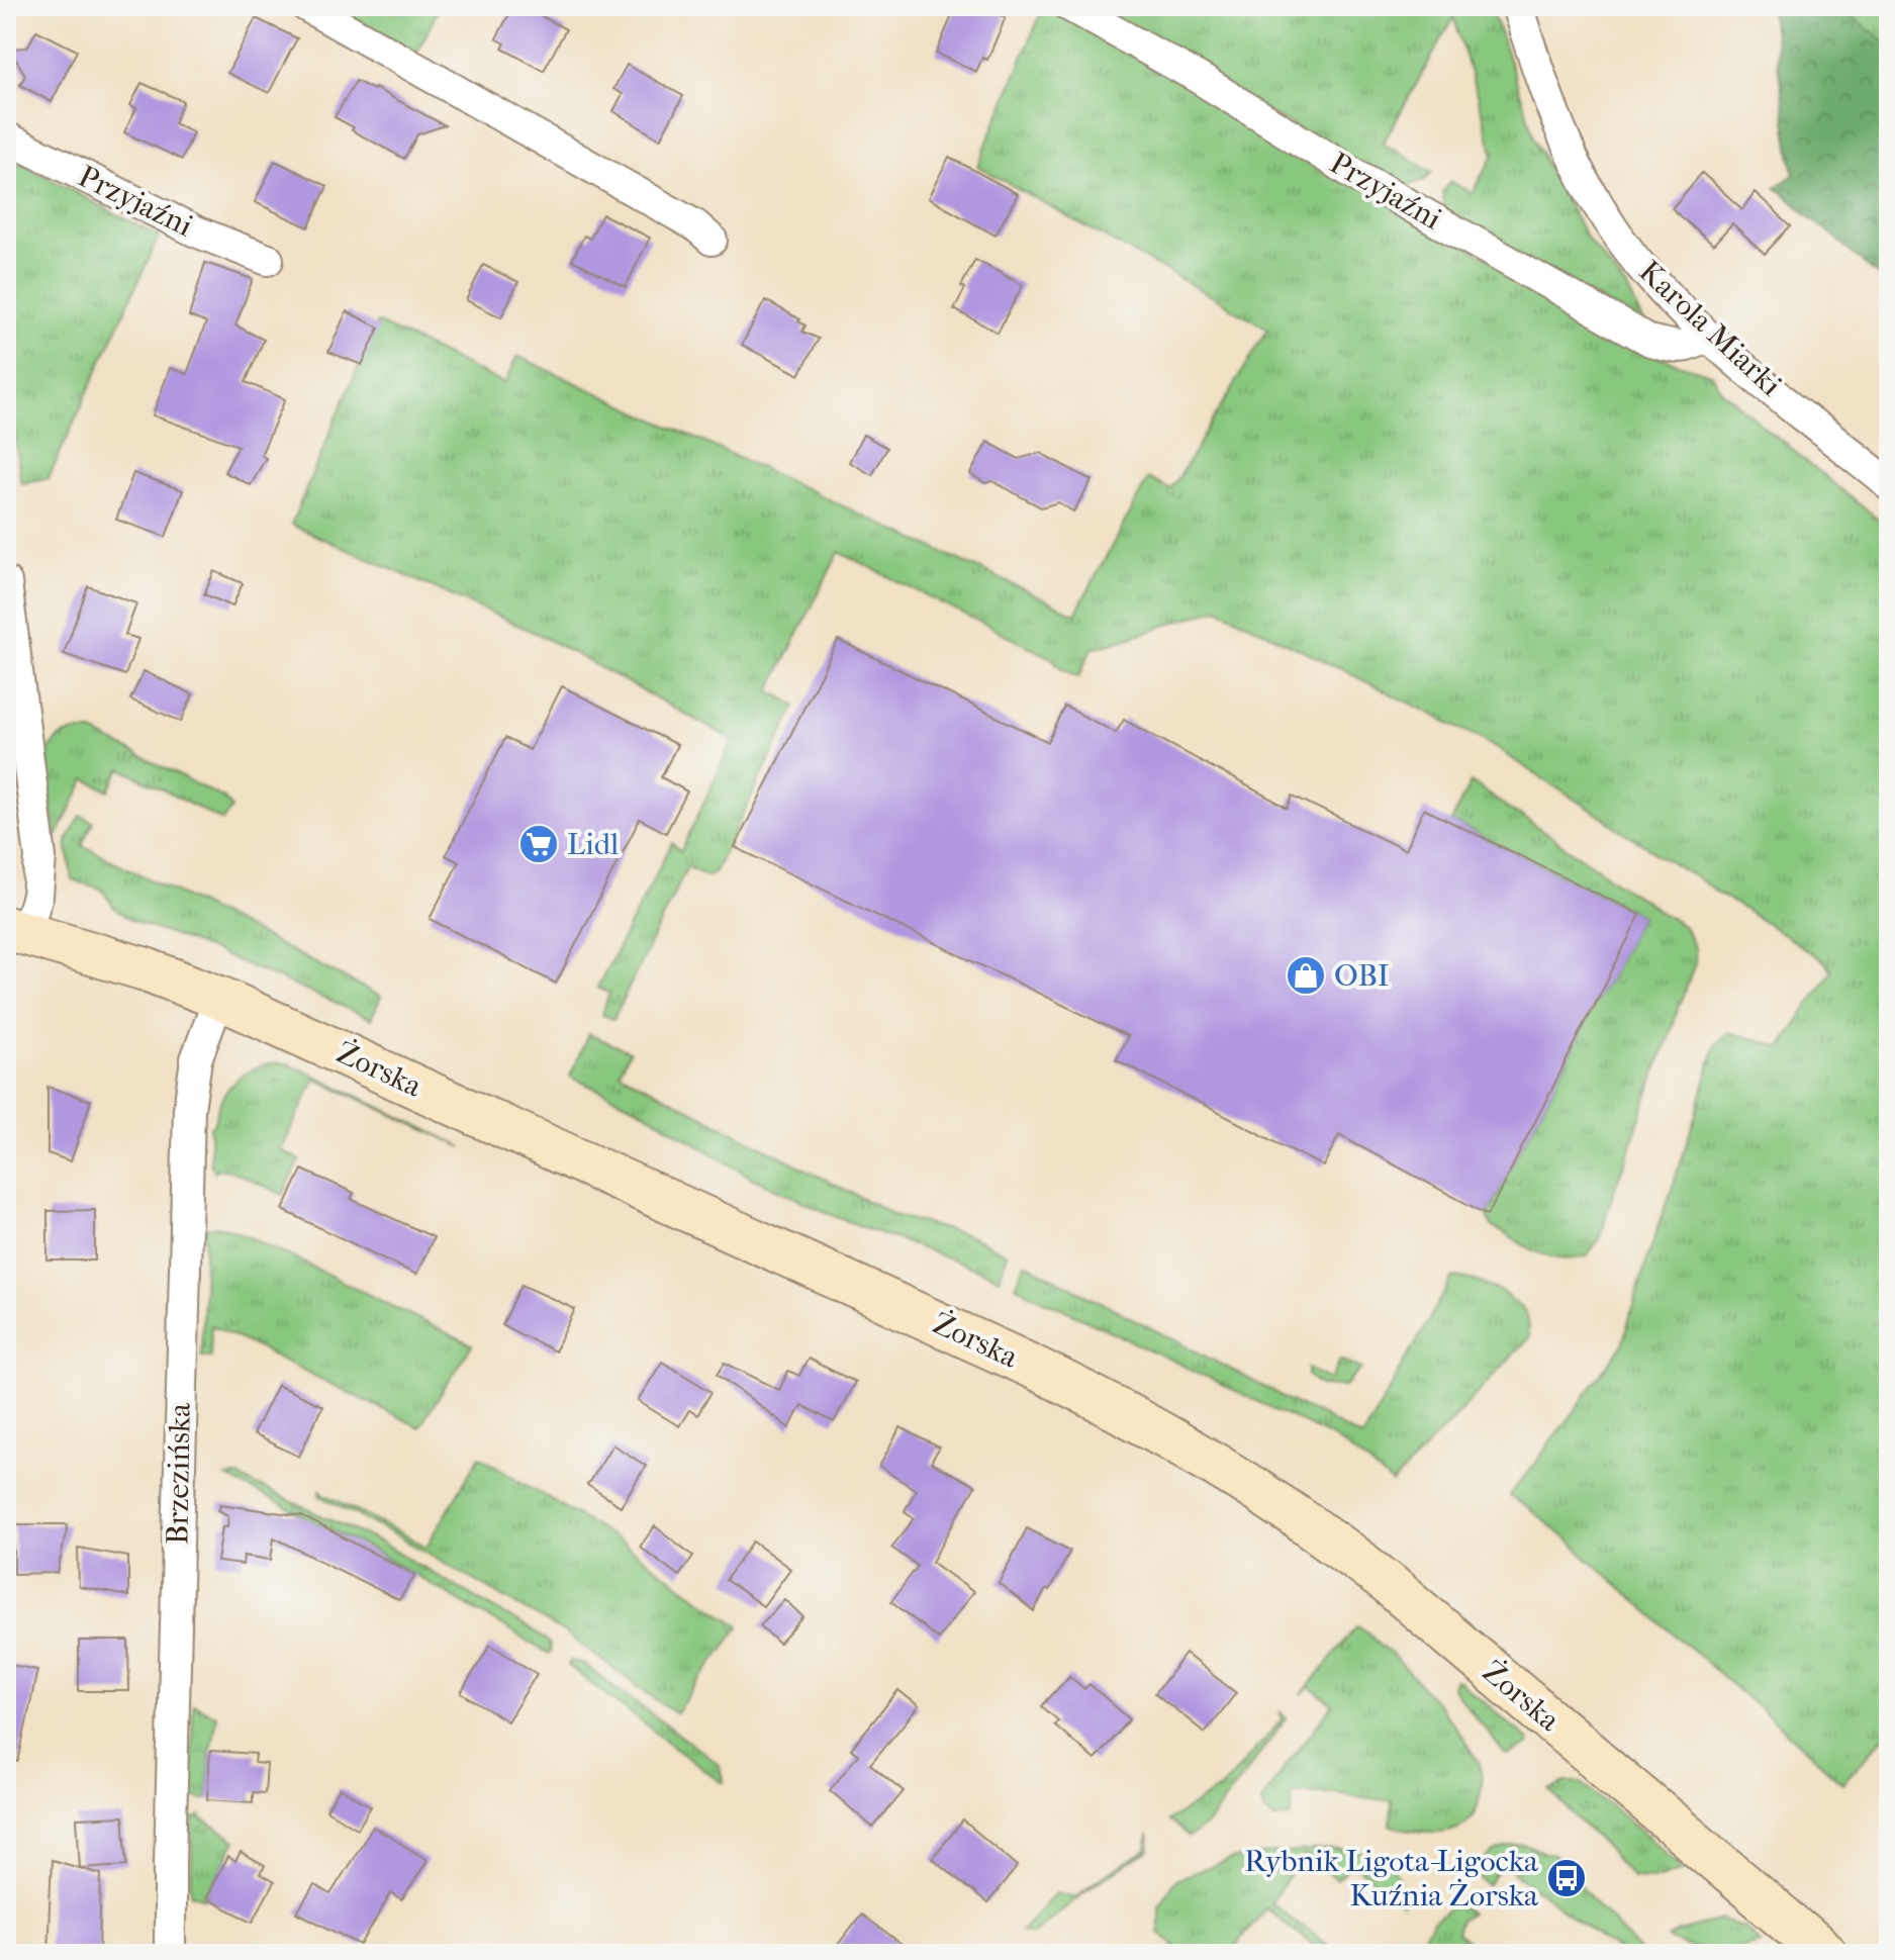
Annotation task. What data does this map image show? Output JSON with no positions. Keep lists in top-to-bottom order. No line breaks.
{"streets":{"main road":["Żorska"],"street":["Przyjaźni","Karola Miarki","Brzezińska"]},"crossings":[["Przyjaźni","Karola Miarki"],["Żorska","Brzezińska"]],"places":{"supermarket":["Lidl"],"shop":["OBI"],"bus stop":["Rybnik Ligota-Ligocka Kuźnia Żorska"]}}
